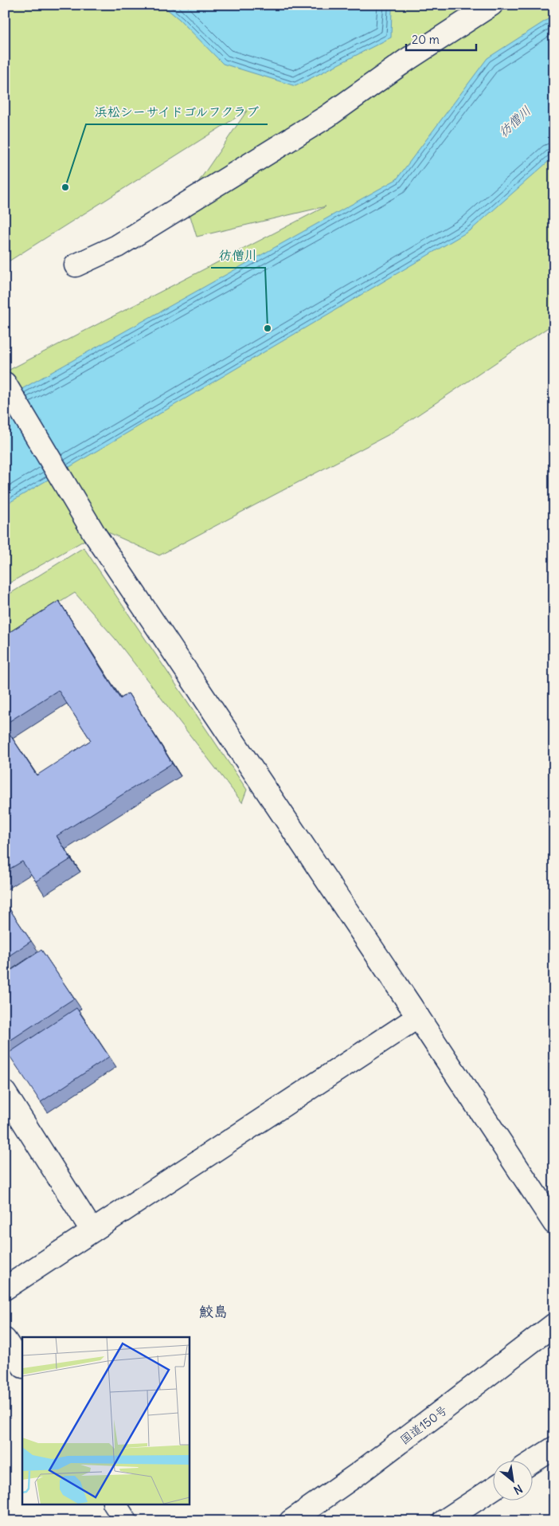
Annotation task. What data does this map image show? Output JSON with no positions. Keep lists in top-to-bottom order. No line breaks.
{"streets":{"main road":["国道150号"]},"districts":["鮫島"],"water":["彷僧川"],"places":["浜松シーサイドゴルフクラブ","彷僧川"],"scale_bar":"20 m","north":"bottom right"}
